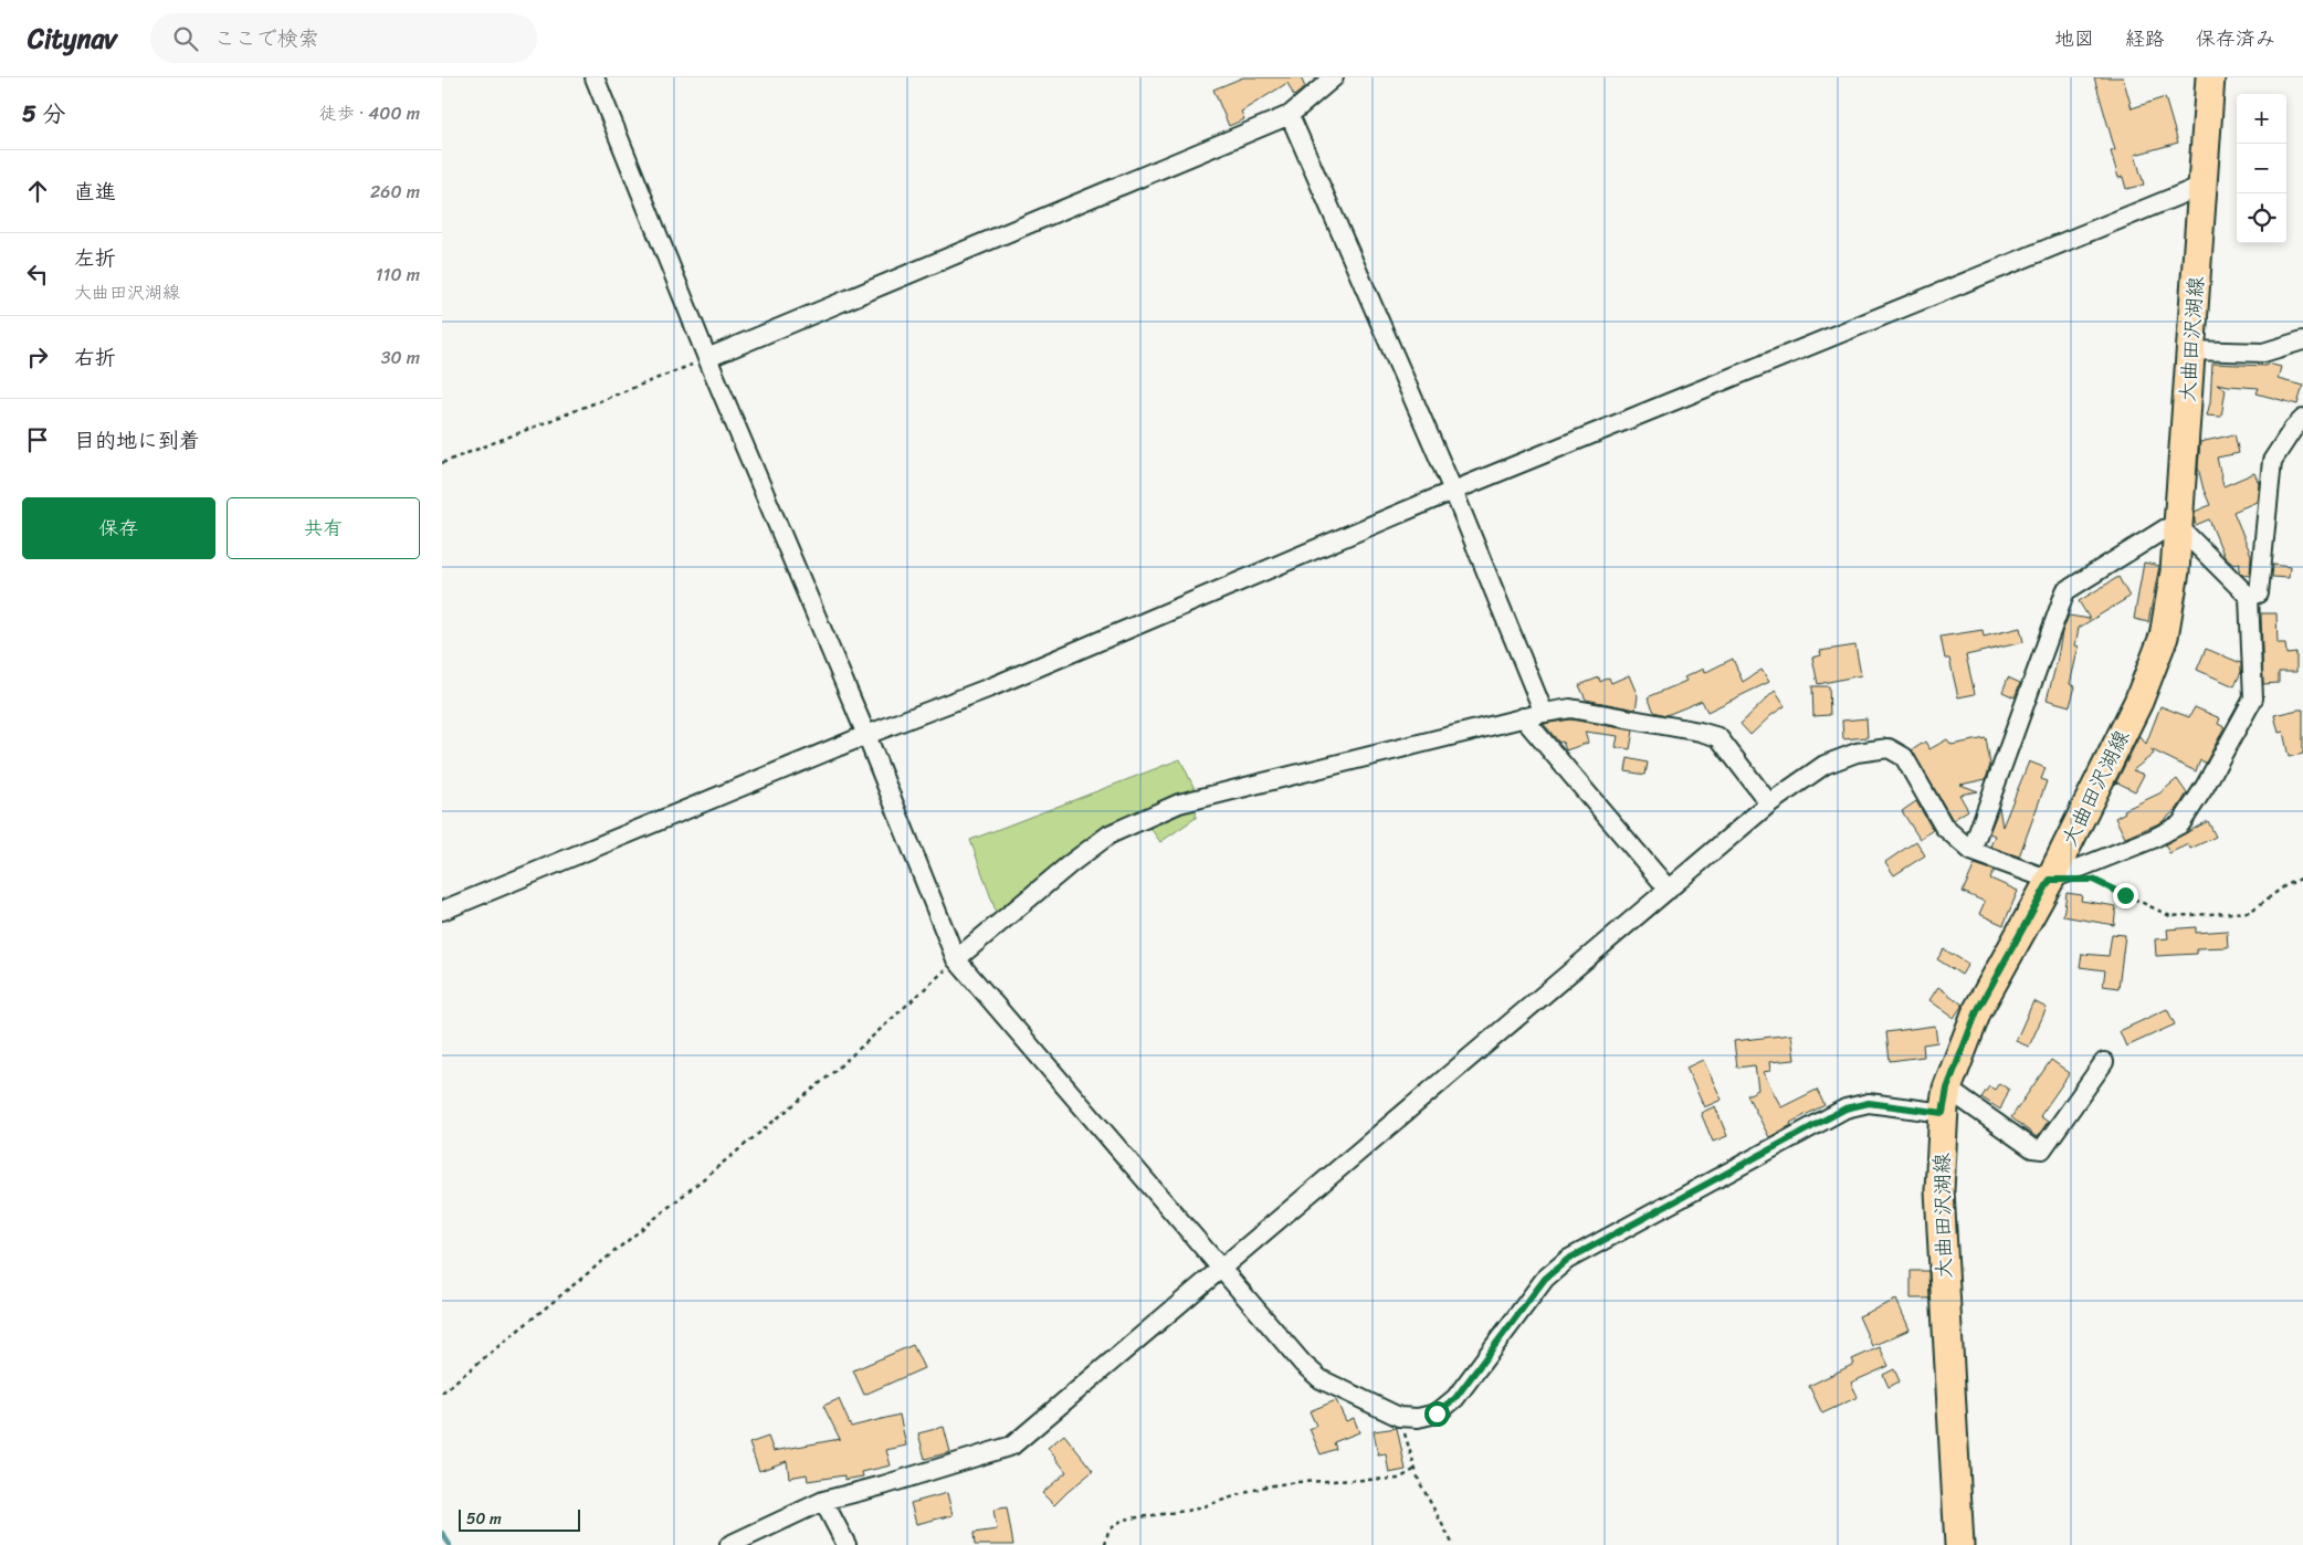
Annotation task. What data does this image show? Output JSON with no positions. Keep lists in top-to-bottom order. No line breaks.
{"streets":{"main road":["大曲田沢湖線"]},"scale_bar":"50 m","page":{"header":"Citynav","search":"ここで検索","nav":["地図","経路","保存済み"],"heading":["5 分","徒歩 · 400 m"],"map_buttons":["+","−"],"list":[["直進","260 m"],["左折","大曲田沢湖線","110 m"],["右折","30 m"],"目的地に到着"],"buttons":["保存","共有"],"scale":"50 m"}}
